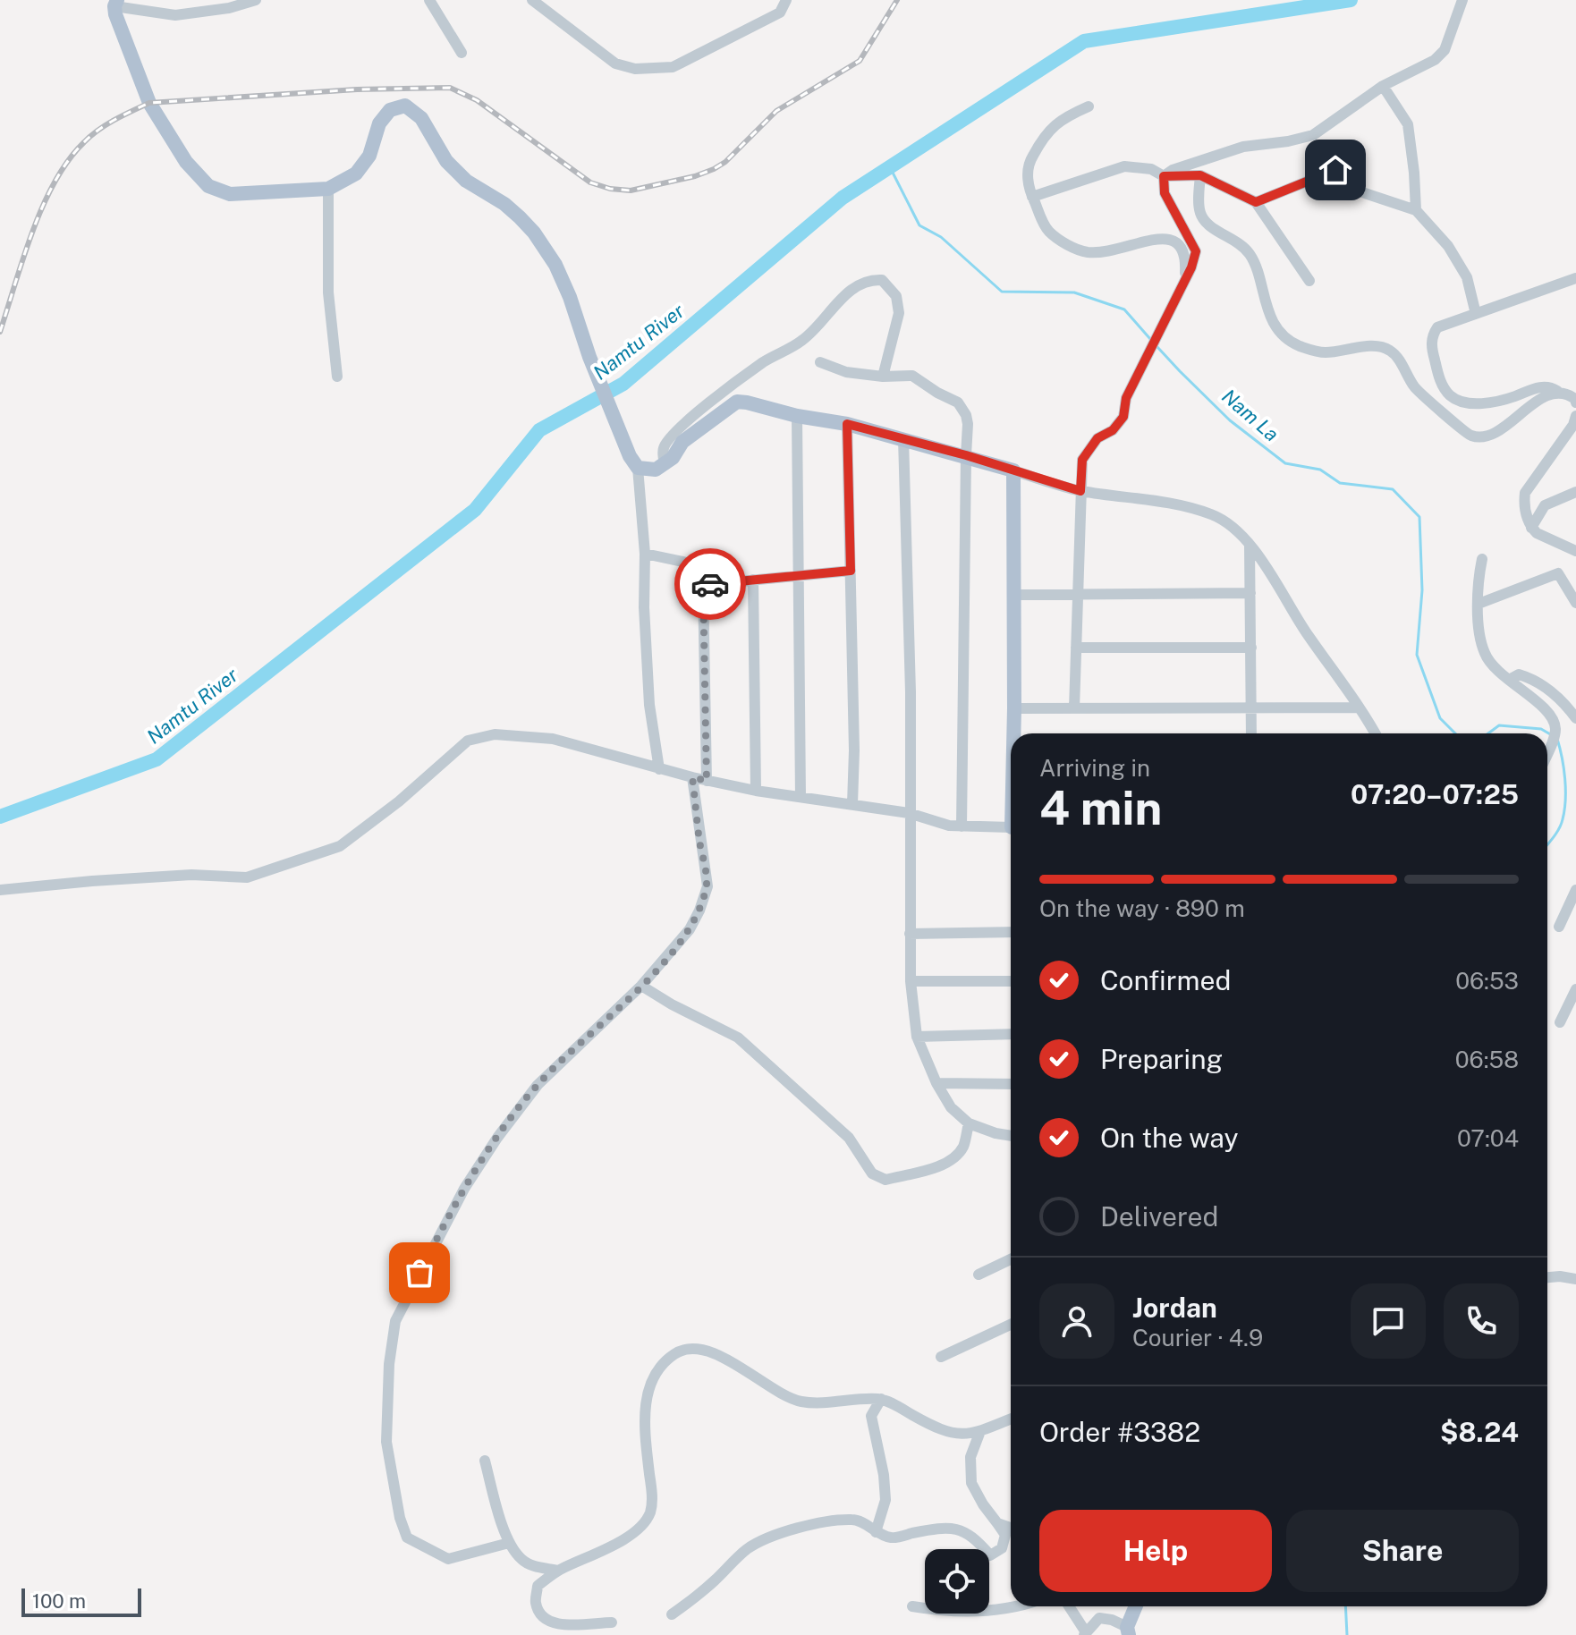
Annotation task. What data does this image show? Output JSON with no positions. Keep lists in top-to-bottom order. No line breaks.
{"water":["Namtu River","Nam La"],"scale_bar":"100 m","page":{"heading":["4 min","Arriving in","07:20–07:25"],"panel":["Jordan","Courier · 4.9","Order #3382","$8.24"],"bar":"On the way · 890 m","list":[["Confirmed","06:53"],["Preparing","06:58"],["On the way","07:04"],"Delivered"],"buttons":["Help","Share"],"scale":"100 m"}}
